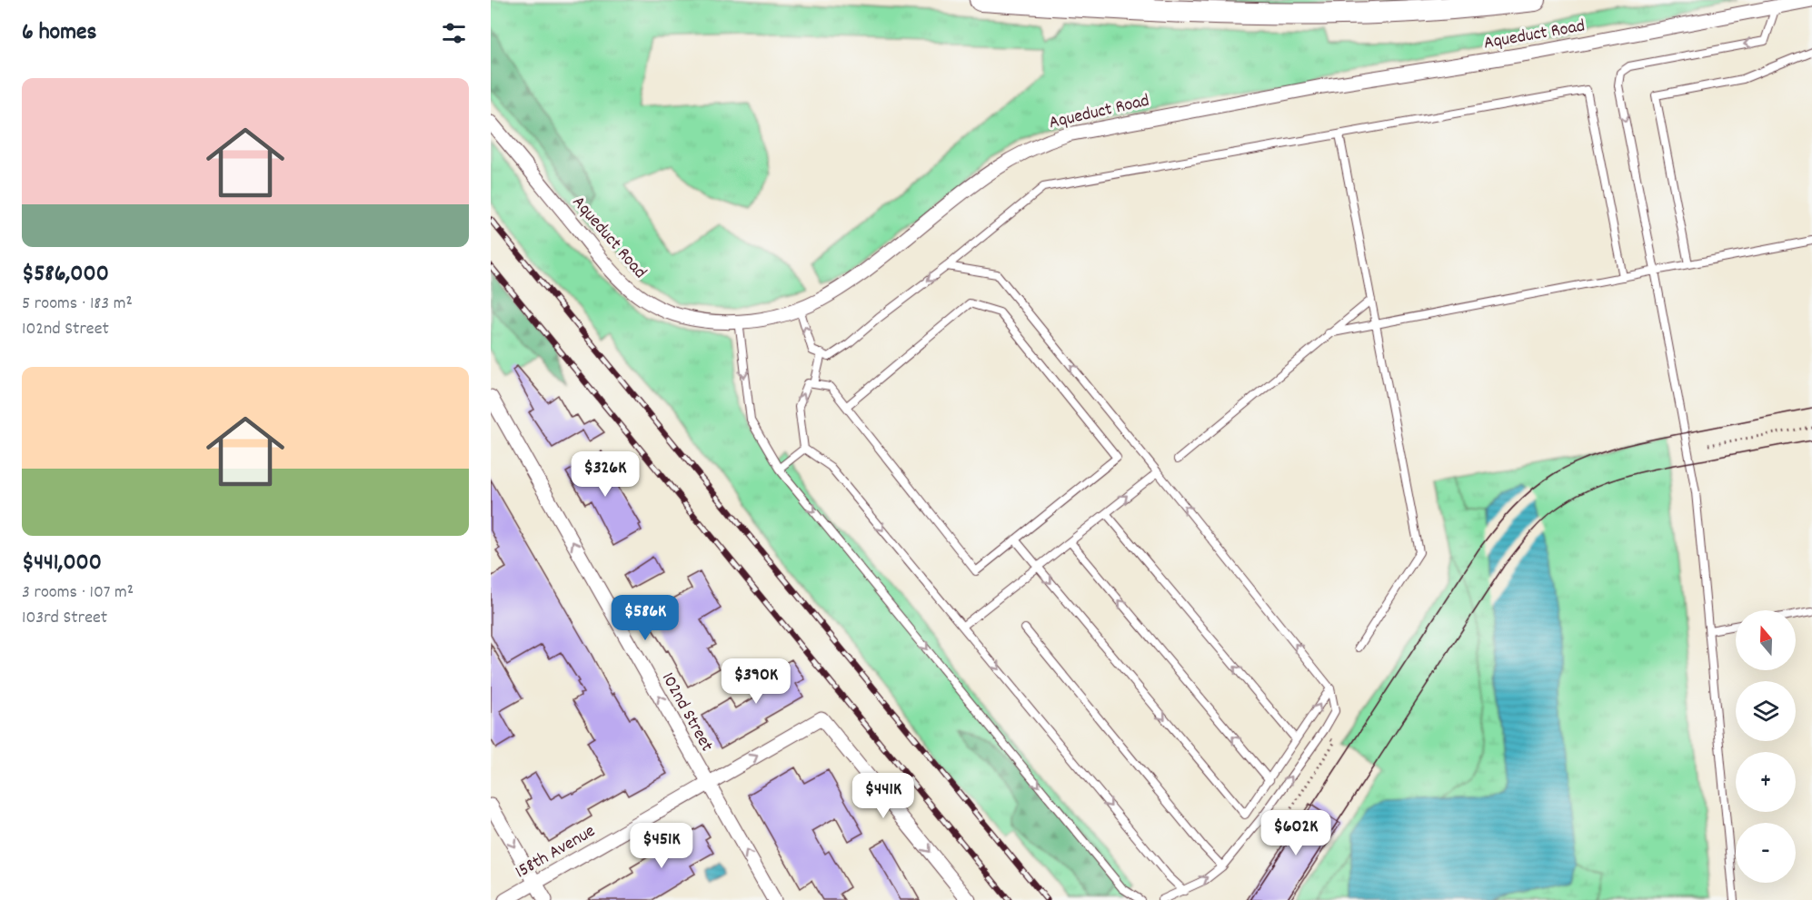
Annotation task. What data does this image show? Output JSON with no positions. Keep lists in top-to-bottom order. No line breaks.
{"streets":{"street":["Aqueduct Road","102nd Street","158th Avenue"]},"crossings":[["102nd Street","158th Avenue"]],"one_way":["102nd Street"],"north":"top","page":{"heading":"6 homes","list":[{"name":"$586,000","note":"5 rooms · 183 m² · 102nd Street"},{"name":"$441,000","note":"3 rooms · 107 m² · 103rd Street"}],"price":["$326K","$586K","$390K","$441K","$602K","$451K"],"map_buttons":["+","−"]}}
